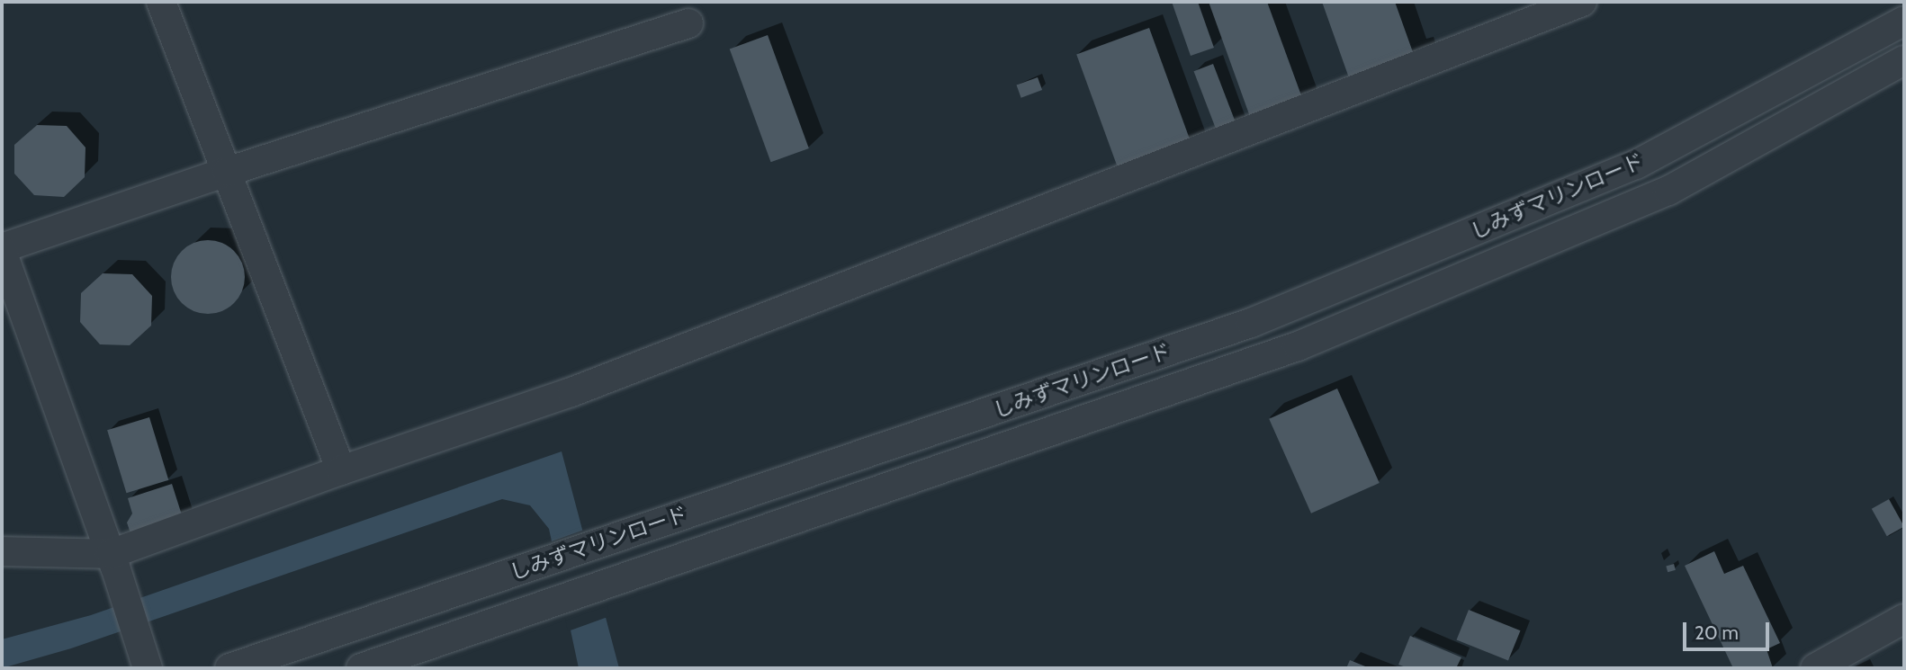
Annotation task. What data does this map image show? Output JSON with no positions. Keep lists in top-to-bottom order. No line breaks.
{"streets":{"street":["しみずマリンロード"]},"scale_bar":"20 m"}
